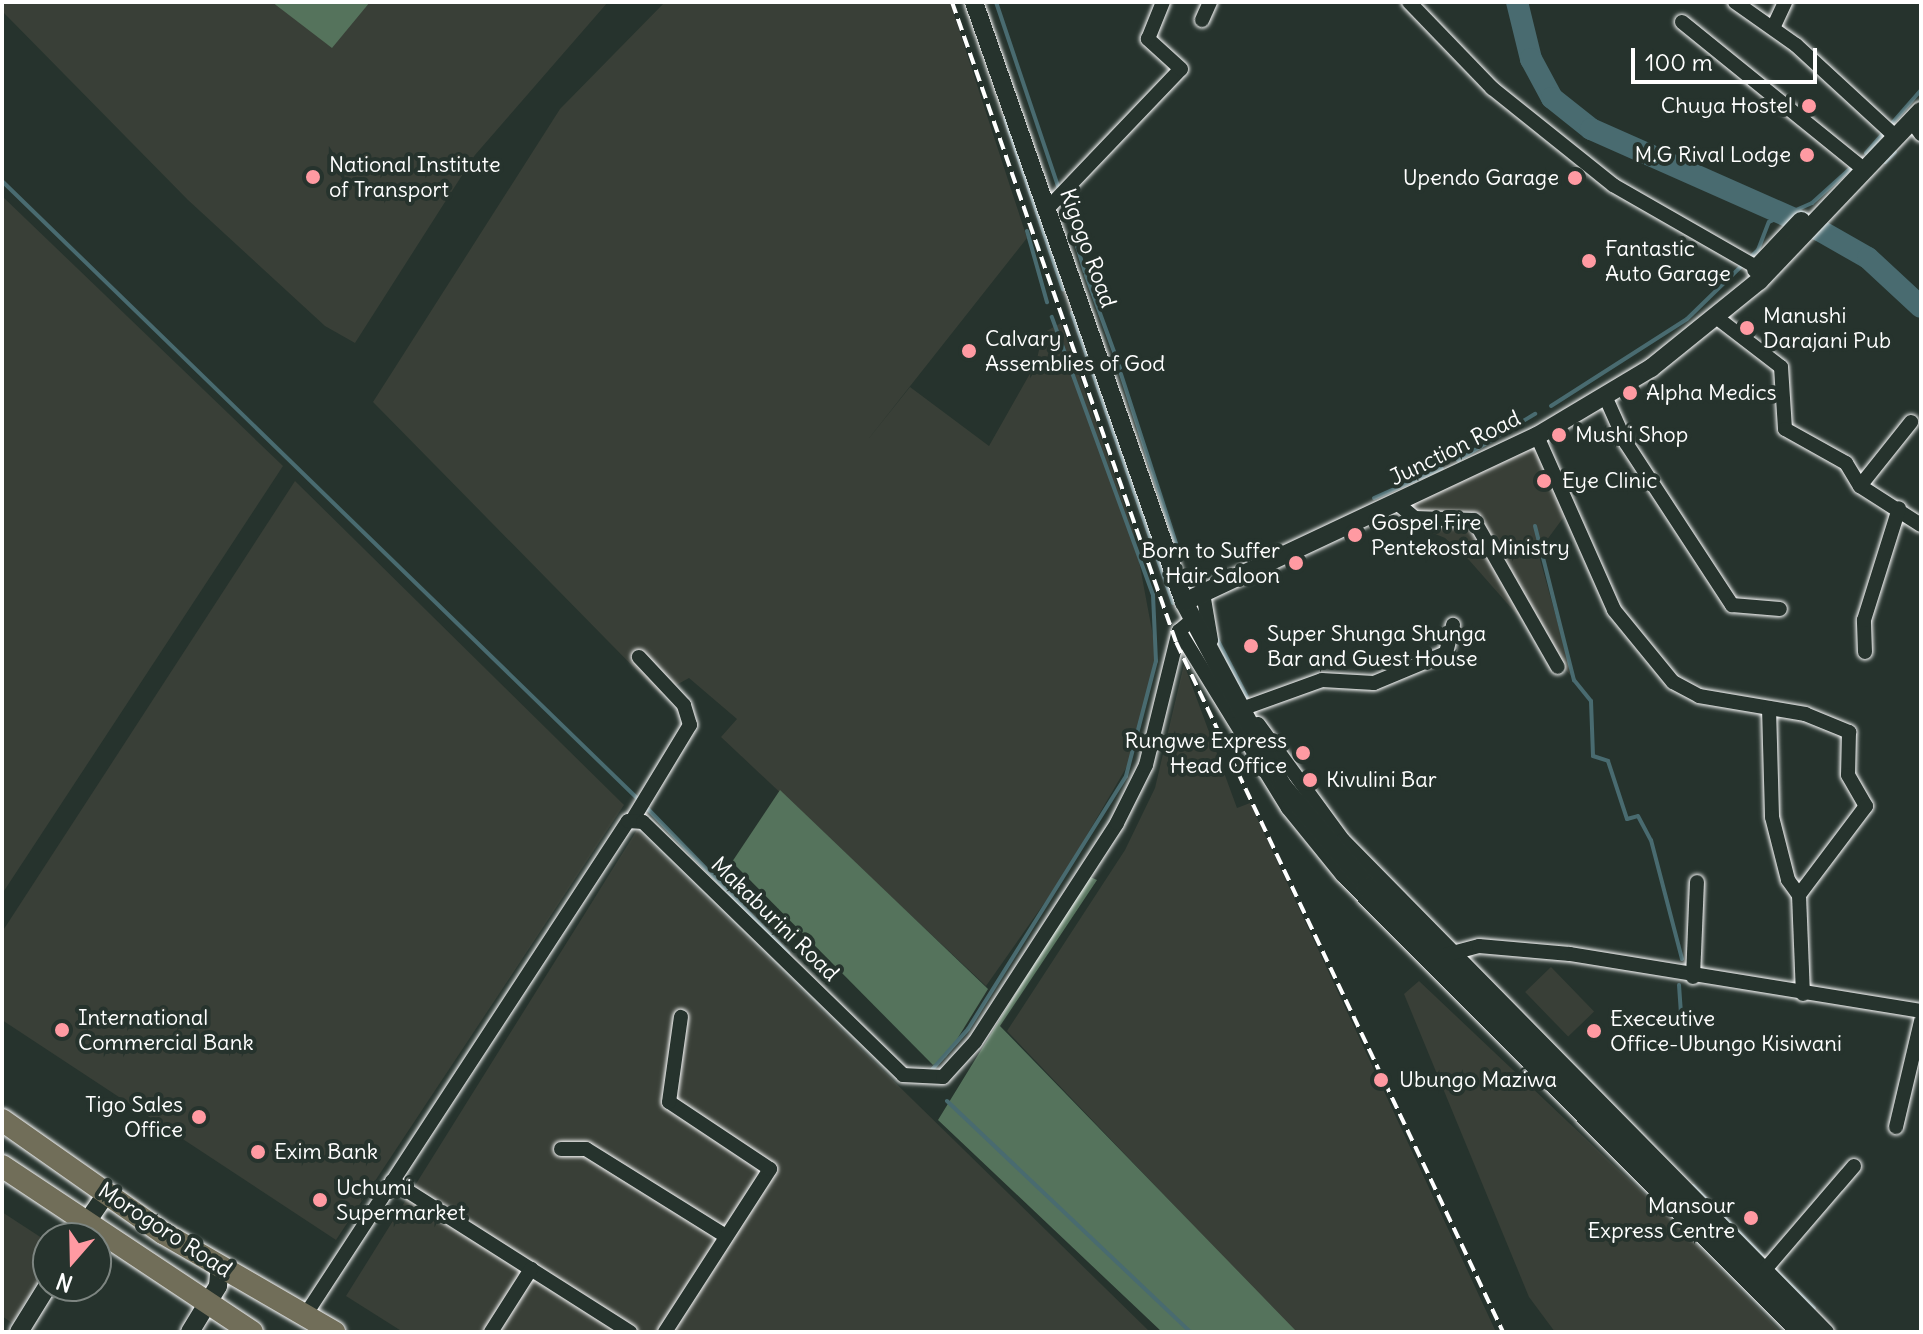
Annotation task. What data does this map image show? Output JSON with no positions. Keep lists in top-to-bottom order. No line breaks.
{"streets":{"highway":["Morogoro Road"],"main road":["Kigogo Road","Junction Road"],"street":["Makaburini Road"]},"crossings":[["Kigogo Road","Junction Road"],["Kigogo Road","Makaburini Road"],["Junction Road","Makaburini Road"]],"places":["Chuya Hostel","M.G Rival Lodge","National Institute of Transport","Upendo Garage","Fantastic Auto Garage","Manushi Darajani Pub","Calvary Assemblies of God","Alpha Medics","Mushi Shop","Eye Clinic","Gospel Fire Pentekostal Ministry","Born to Suffer Hair Saloon","Super Shunga Shunga Bar and Guest House","Rungwe Express Head Office","Kivulini Bar","International Commercial Bank","Execeutive Office-Ubungo Kisiwani","Ubungo Maziwa","Tigo Sales Office","Exim Bank","Uchumi Supermarket","Mansour Express Centre"],"scale_bar":"100 m","north":"bottom"}
